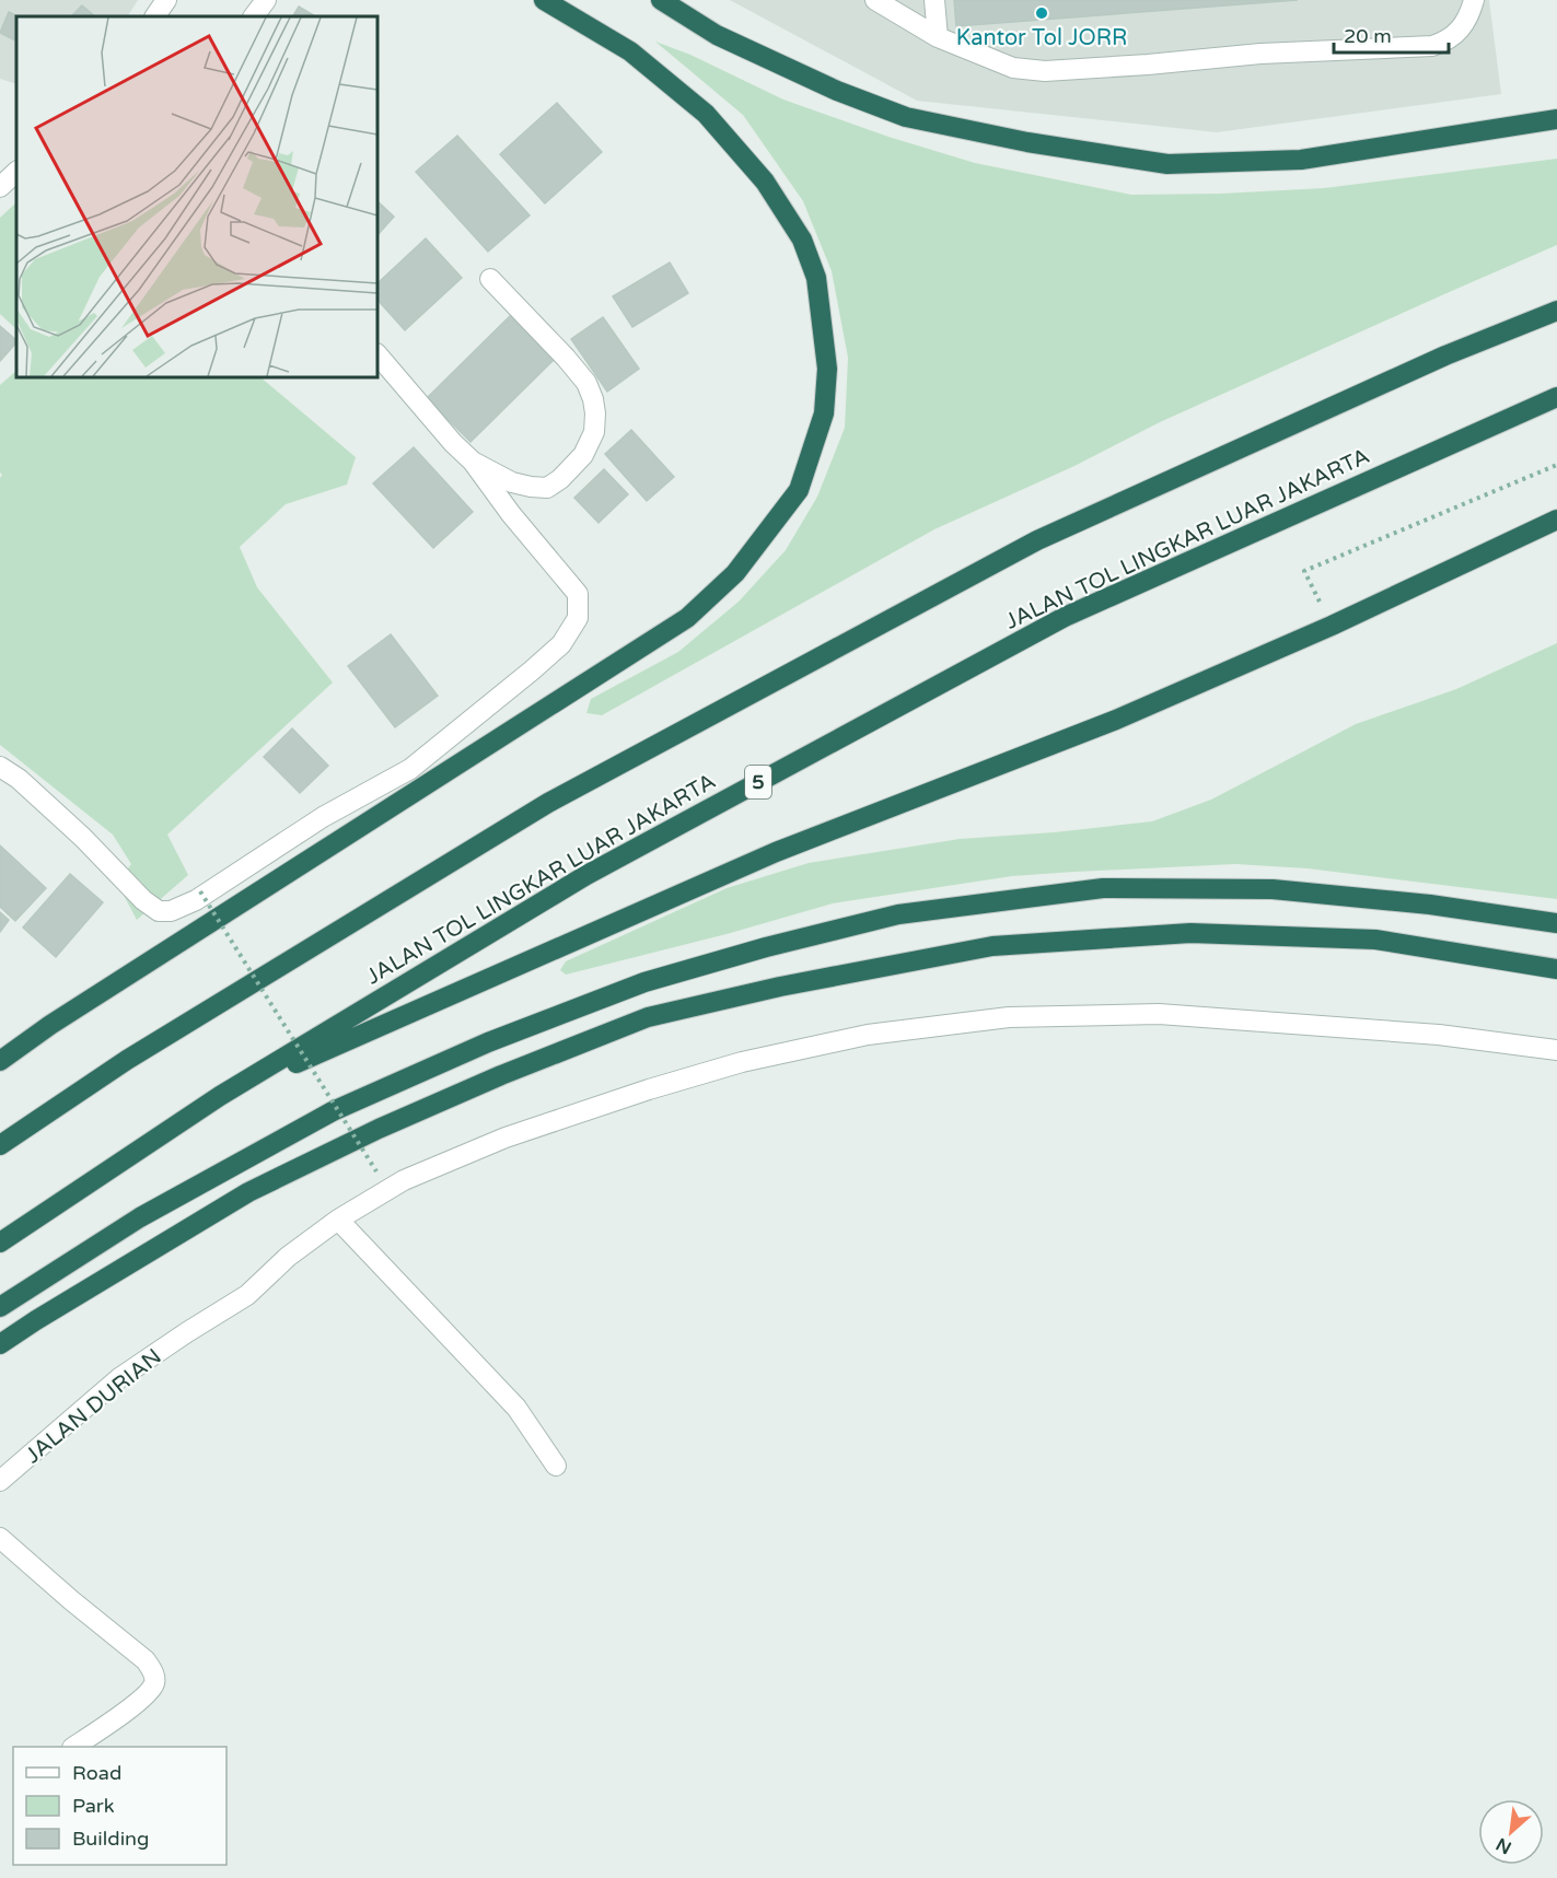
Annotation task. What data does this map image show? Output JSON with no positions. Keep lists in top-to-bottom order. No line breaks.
{"streets":{"highway":["JALAN TOL LINGKAR LUAR JAKARTA","5"],"street":["JALAN DURIAN"]},"places":["Kantor Tol JORR"],"legend":["Road","Park","Building"],"scale_bar":"20 m","north":"bottom left"}
